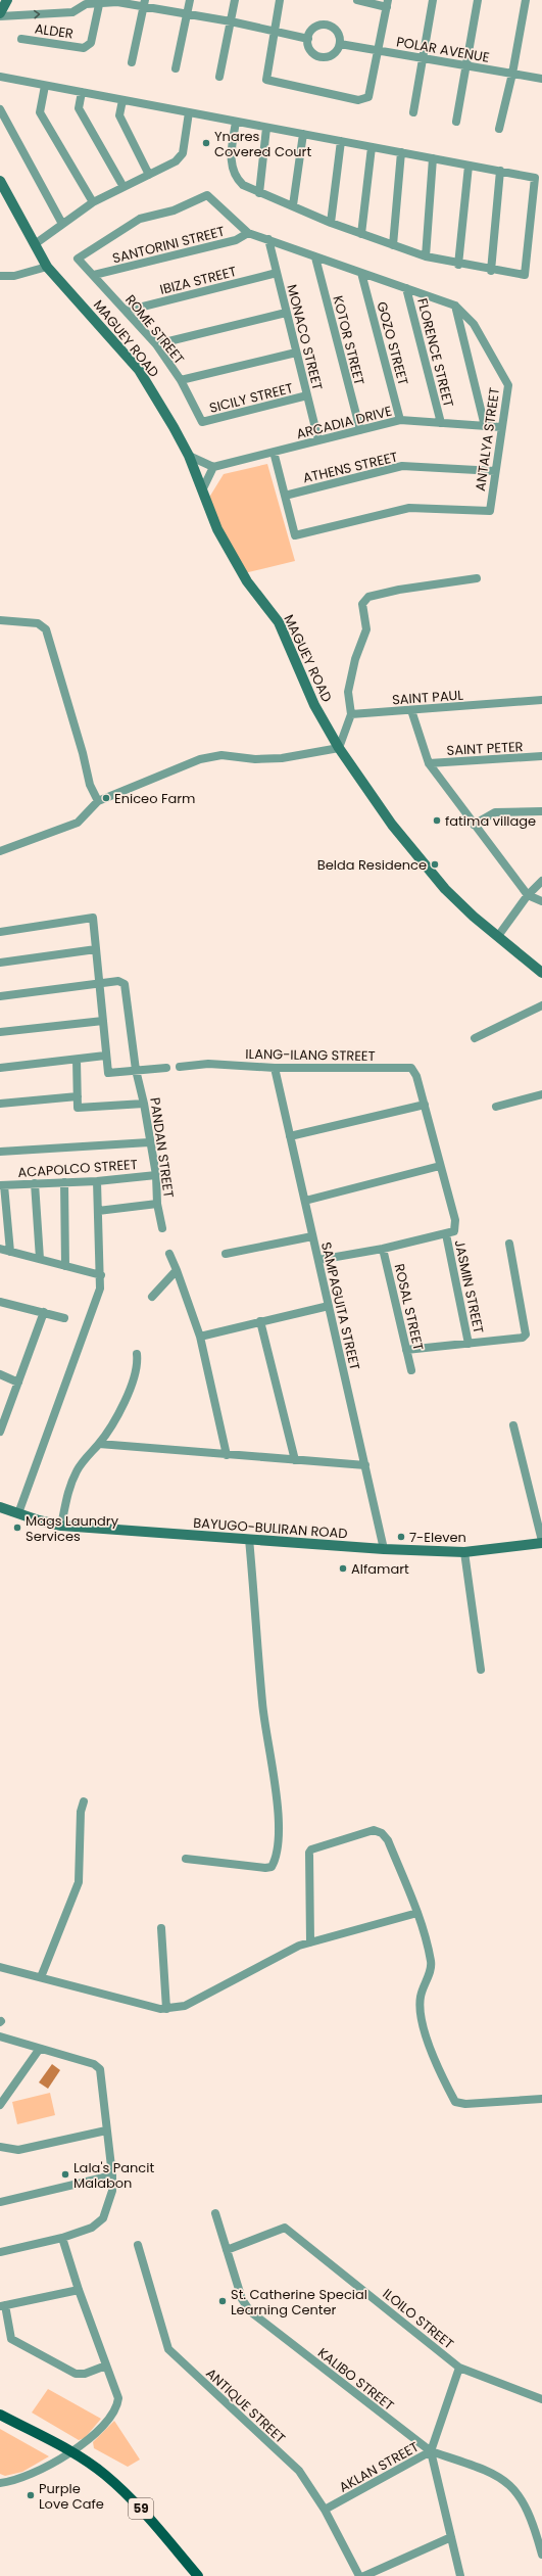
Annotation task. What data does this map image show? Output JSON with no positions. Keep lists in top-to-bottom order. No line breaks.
{"streets":{"main road":["59"],"street":["ALDER","POLAR AVENUE","SANTORINI STREET","IBIZA STREET","ROME STREET","MONACO STREET","MAGUEY ROAD","KOTOR STREET","GOZO STREET","FLORENCE STREET","SICILY STREET","ARCADIA DRIVE","ANTALYA STREET","ATHENS STREET","SAINT PAUL","SAINT PETER","ILANG-ILANG STREET","PANDAN STREET","ACAPOLCO STREET","JASMIN STREET","SAMPAGUITA STREET","ROSAL STREET","BAYUGO-BULIRAN ROAD","ILOILO STREET","KALIBO STREET","ANTIQUE STREET","AKLAN STREET"]},"crossings":[["SANTORINI STREET","ROME STREET"],["SANTORINI STREET","ANTALYA STREET"],["IBIZA STREET","ROME STREET"],["IBIZA STREET","MONACO STREET"],["ROME STREET","SICILY STREET"],["ROME STREET","ANTALYA STREET"],["MONACO STREET","SICILY STREET"],["MONACO STREET","ARCADIA DRIVE"],["MONACO STREET","ANTALYA STREET"],["KOTOR STREET","ARCADIA DRIVE"],["KOTOR STREET","ANTALYA STREET"],["GOZO STREET","ARCADIA DRIVE"],["GOZO STREET","ANTALYA STREET"],["FLORENCE STREET","ARCADIA DRIVE"],["FLORENCE STREET","ANTALYA STREET"],["ARCADIA DRIVE","ANTALYA STREET"],["ANTALYA STREET","ATHENS STREET"],["ILANG-ILANG STREET","SAMPAGUITA STREET"],["PANDAN STREET","ACAPOLCO STREET"],["SAMPAGUITA STREET","BAYUGO-BULIRAN ROAD"],["ILOILO STREET","KALIBO STREET"],["ILOILO STREET","AKLAN STREET"],["KALIBO STREET","AKLAN STREET"],["ANTIQUE STREET","AKLAN STREET"]],"places":["Ynares Covered Court","Eniceo Farm","fatima village","Belda Residence","Mags Laundry Services","7-Eleven","Alfamart","Lala's Pancit Malabon","St. Catherine Special Learning Center","Purple Love Cafe"]}
